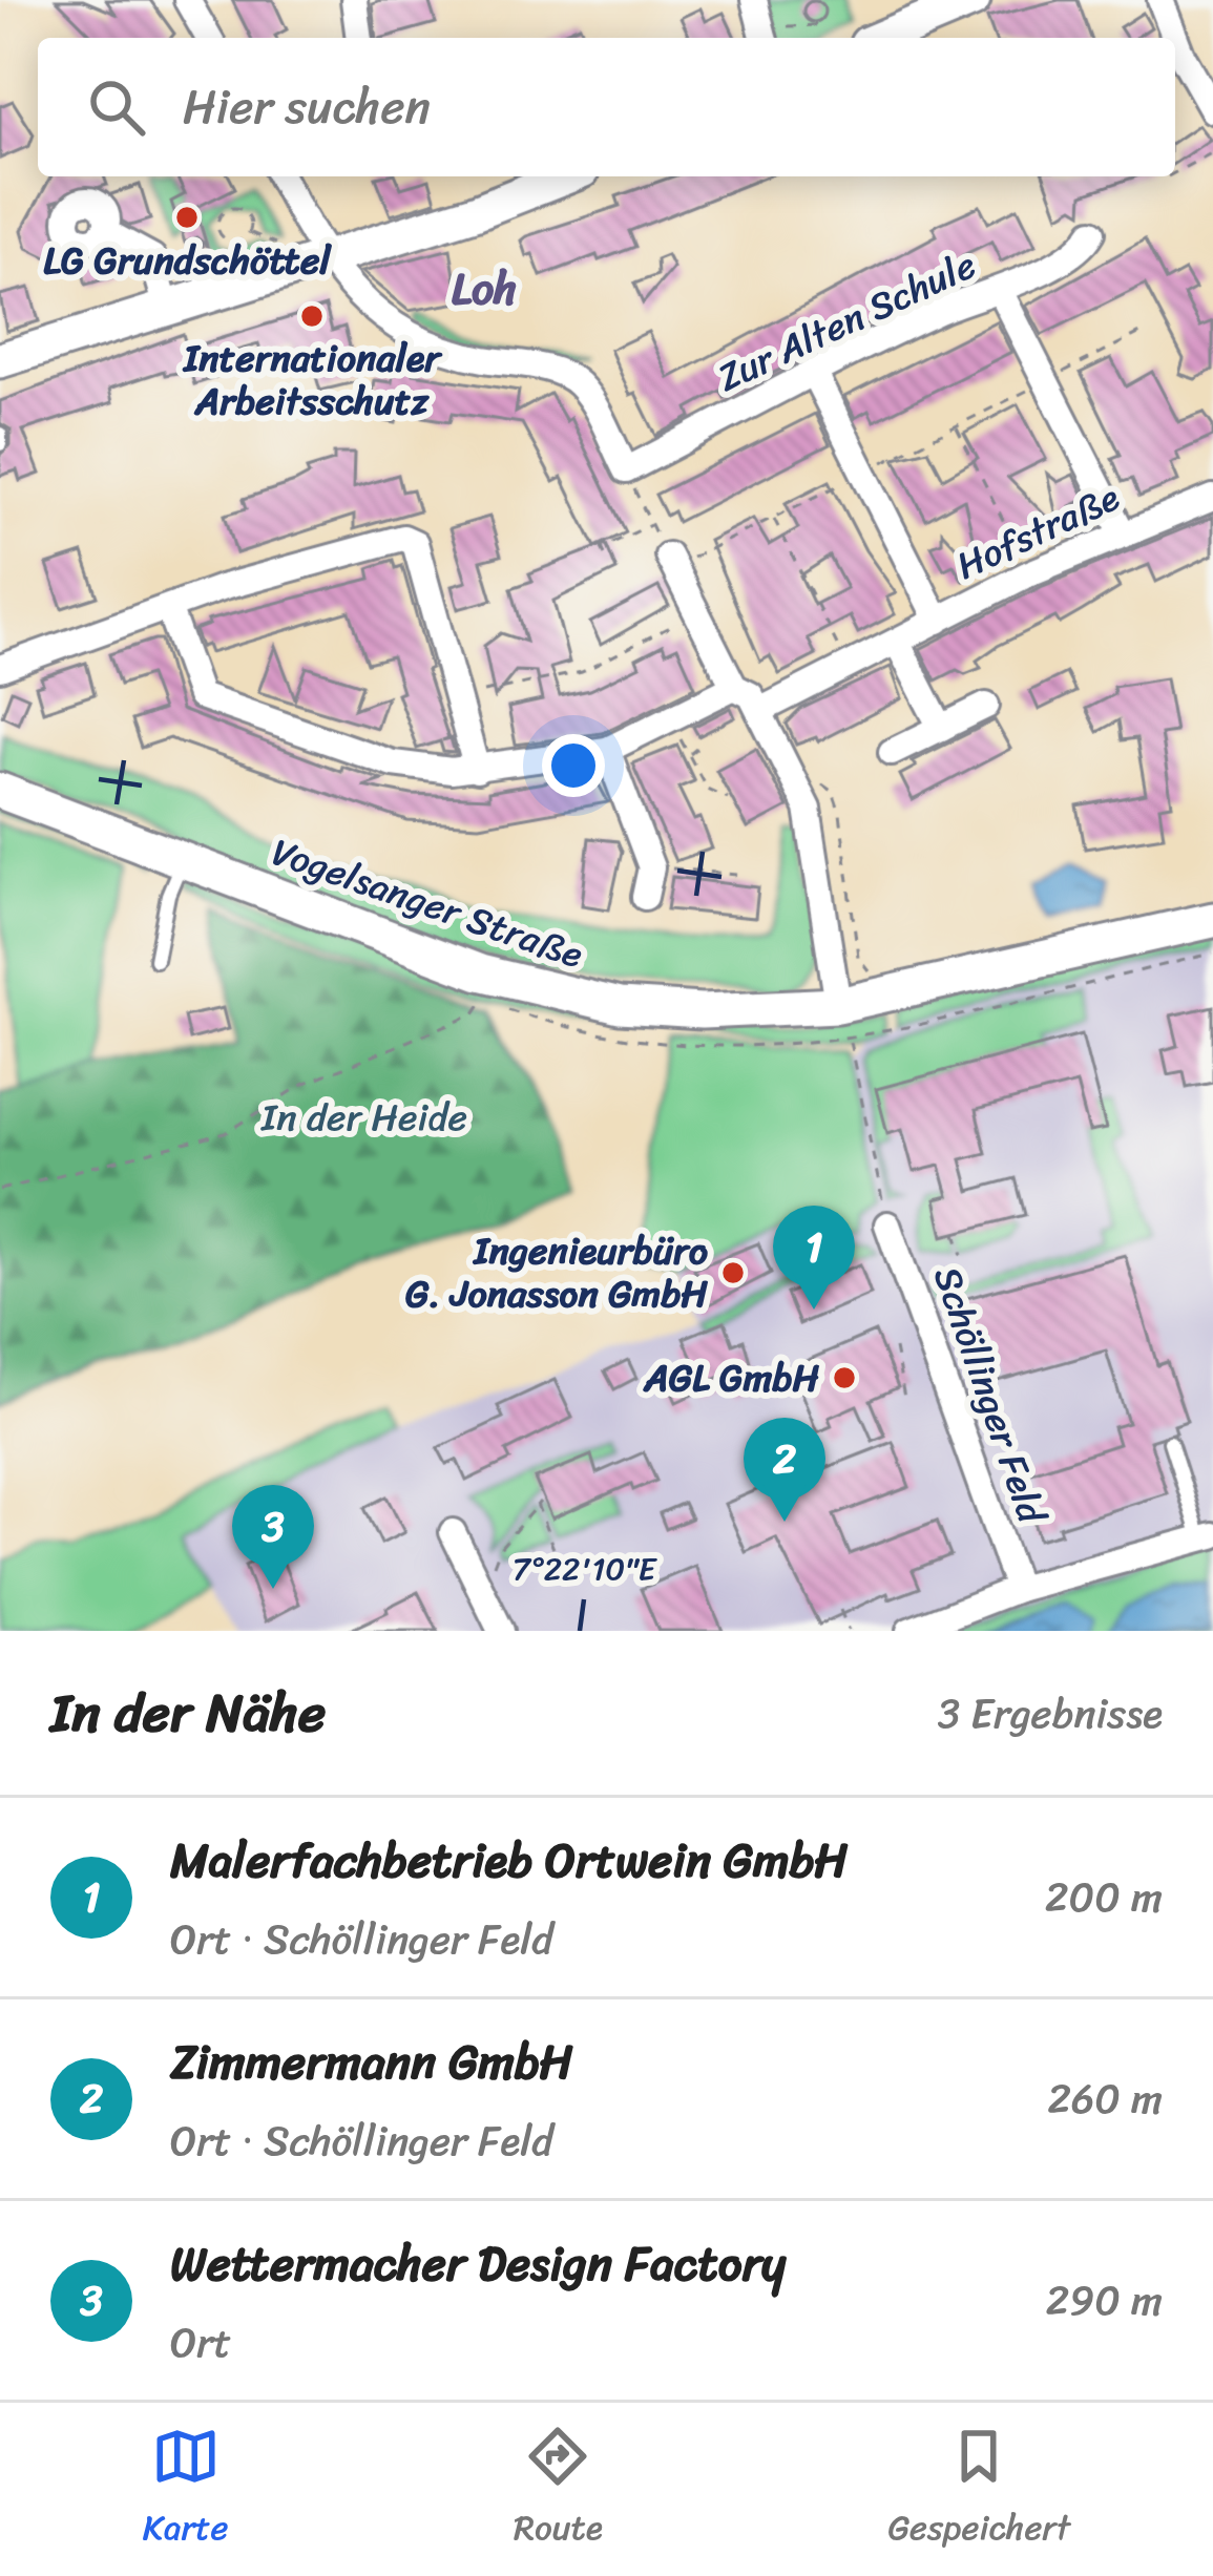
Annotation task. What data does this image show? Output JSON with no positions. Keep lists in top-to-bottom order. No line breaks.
{"streets":{"main road":["Vogelsanger Straße"],"street":["Zur Alten Schule","Hofstraße","Schöllinger Feld"]},"districts":["Loh"],"parks":["In der Heide"],"places":["LG Grundschöttel","Internationaler Arbeitsschutz","Ingenieurbüro G. Jonasson GmbH","AGL GmbH"],"page":{"search":"Hier suchen","pins":["1","2","3"],"heading":["In der Nähe","3 Ergebnisse"],"list":[{"mark":"1","name":"Malerfachbetrieb Ortwein GmbH","note":"Ort · Schöllinger Feld","value":"200 m"},{"mark":"2","name":"Zimmermann GmbH","note":"Ort · Schöllinger Feld","value":"260 m"},{"mark":"3","name":"Wettermacher Design Factory","note":"Ort","value":"290 m"}],"nav":["Karte","Route","Gespeichert"]},"coordinates":["7°22'10\"E"]}
